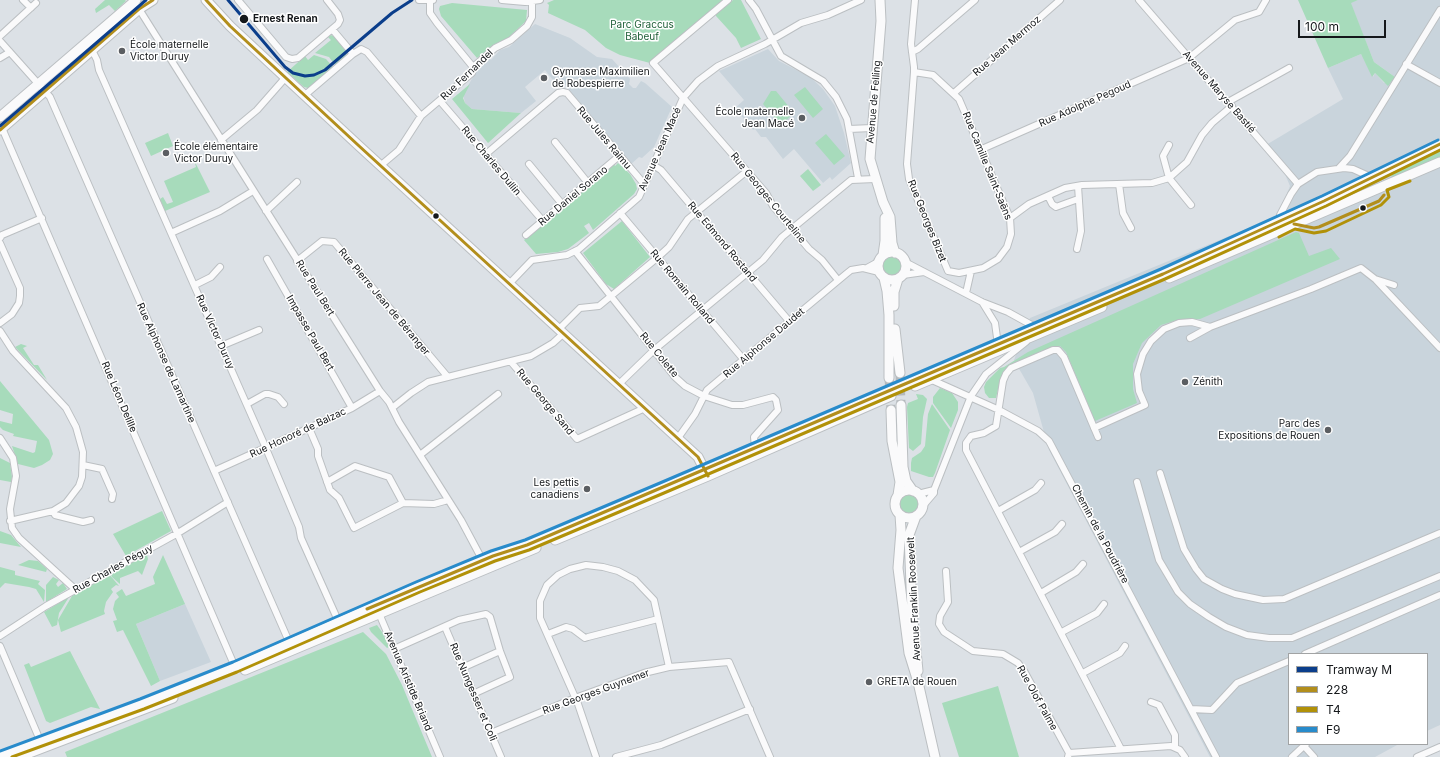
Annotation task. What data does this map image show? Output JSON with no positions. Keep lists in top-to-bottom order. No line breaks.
{"streets":{"main road":["Avenue de Felling","Avenue Franklin Roosevelt"],"street":["Rue Jean Mermoz","Rue Fernandel","Avenue Maryse Bastié","Rue Adolphe Pegoud","Rue Jules Raimu","Avenue Jean Macé","Rue Charles Dullin","Rue Camille Saint-Saëns","Rue Daniel Sorano","Rue Georges Courteline","Rue Georges Bizet","Rue Edmond Rostand","Rue Romain Rolland","Rue Paul Bert","Rue Pierre Jean de Béranger","Rue Victor Duruy","Impasse Paul Bert","Rue Alphonse Daudet","Rue Colette","Rue Alphonse de Lamartine","Rue Léon Delille","Rue George Sand","Rue Honoré de Balzac","Chemin de la Poudrière","Rue Charles Péguy","Avenue Aristide Briand","Rue Nungesser et Coli","Rue Georges Guynemer","Rue Olof Palme"]},"crossings":[["Rue Jean Mermoz","Rue Camille Saint-Saëns"],["Rue Fernandel","Rue Charles Dullin"],["Avenue Maryse Bastié","Rue Adolphe Pegoud"],["Avenue de Felling","Rue Alphonse Daudet"],["Rue Adolphe Pegoud","Rue Camille Saint-Saëns"],["Rue Jules Raimu","Avenue Jean Macé"],["Rue Jules Raimu","Rue Charles Dullin"],["Rue Jules Raimu","Rue Daniel Sorano"],["Avenue Jean Macé","Rue Georges Courteline"],["Avenue Jean Macé","Rue Edmond Rostand"],["Avenue Jean Macé","Rue Romain Rolland"],["Avenue Jean Macé","Rue Colette"],["Rue Charles Dullin","Rue Daniel Sorano"],["Rue Camille Saint-Saëns","Rue Georges Bizet"],["Rue Georges Courteline","Rue Alphonse Daudet"],["Rue Edmond Rostand","Rue Alphonse Daudet"],["Rue Romain Rolland","Rue Alphonse Daudet"],["Rue Paul Bert","Rue Pierre Jean de Béranger"],["Rue Paul Bert","Rue Honoré de Balzac"],["Rue Victor Duruy","Rue Honoré de Balzac"],["Impasse Paul Bert","Rue Honoré de Balzac"],["Rue Alphonse Daudet","Rue Colette"],["Rue Alphonse de Lamartine","Rue Honoré de Balzac"],["Rue Alphonse de Lamartine","Rue Charles Péguy"],["Rue Léon Delille","Rue Charles Péguy"],["Rue Nungesser et Coli","Rue Georges Guynemer"]],"parks":["Parc Graccus Babeuf"],"places":["Ernest Renan","École maternelle Victor Duruy","Gymnase Maximilien de Robespierre","École maternelle Jean Macé","École élémentaire Victor Duruy","Zénith","Parc des Expositions de Rouen","Les pettis canadiens","GRETA de Rouen"],"lines":["tram line M","transit line 228","transit line F9","transit line T4"],"legend":["Tramway M","228","T4","F9"],"scale_bar":"100 m"}
